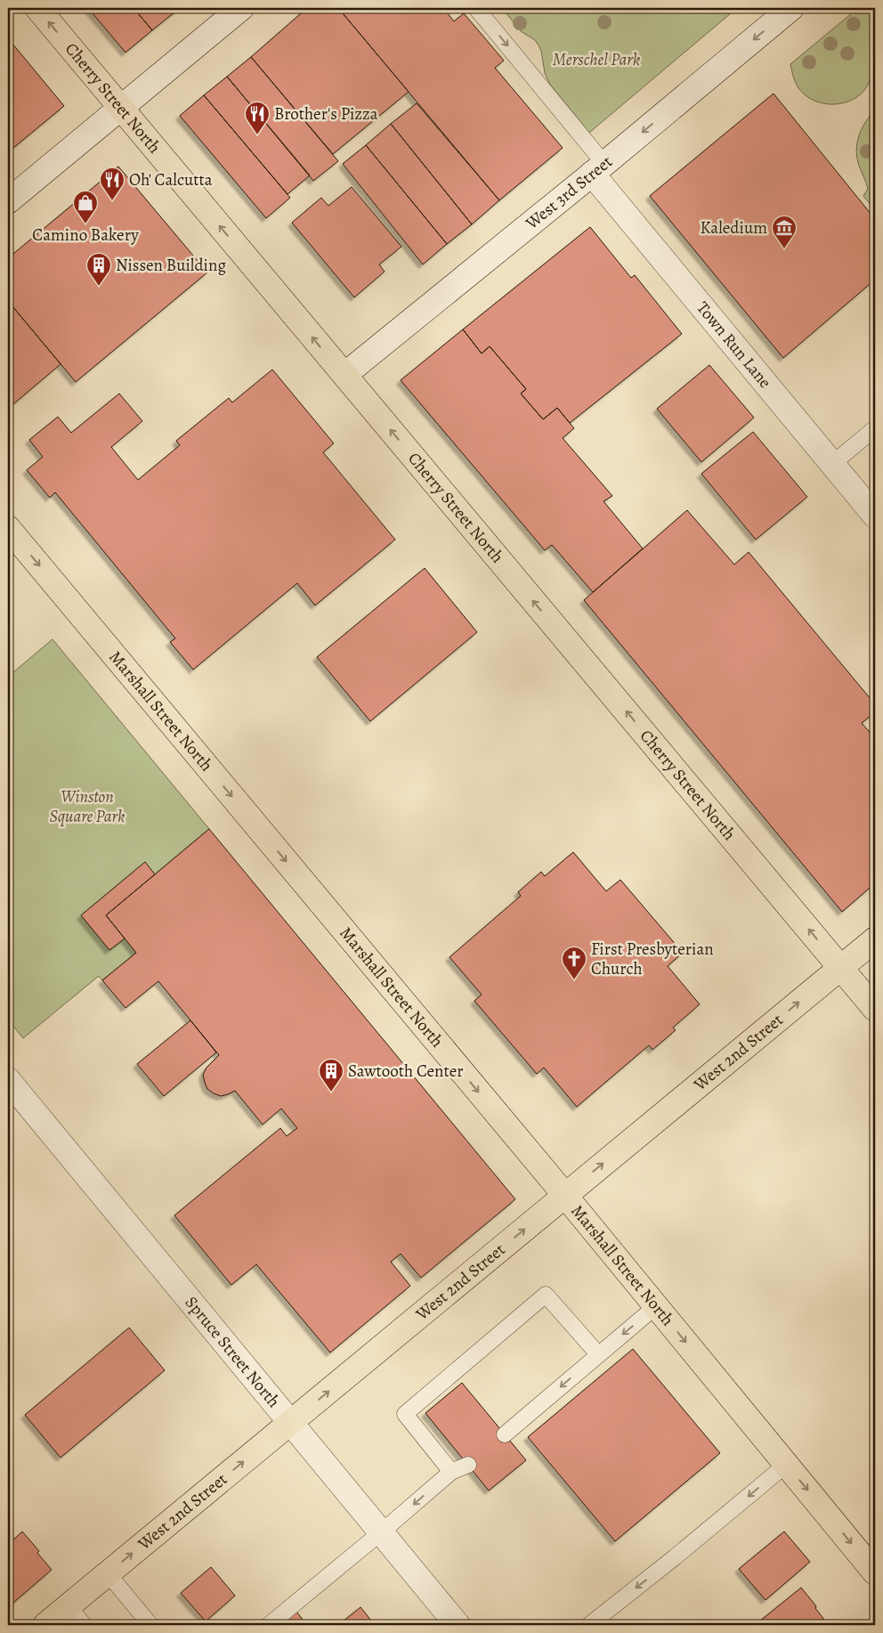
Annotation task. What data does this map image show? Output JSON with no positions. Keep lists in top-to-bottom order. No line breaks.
{"streets":{"main road":["Cherry Street North","Marshall Street North","West 2nd Street"],"street":["West 3rd Street","Town Run Lane","Spruce Street North"]},"crossings":[["Cherry Street North","West 3rd Street"],["Cherry Street North","West 2nd Street"],["West 3rd Street","Town Run Lane"],["Marshall Street North","West 2nd Street"],["West 2nd Street","Spruce Street North"]],"one_way":["Cherry Street North","West 3rd Street","Marshall Street North","West 2nd Street"],"parks":["Merschel Park","Winston Square Park"],"places":{"restaurant":["Brother's Pizza","Oh' Calcutta"],"shop":["Camino Bakery"],"museum":["Kaledium"],"building":["Nissen Building","Sawtooth Center"],"church":["First Presbyterian Church"]}}
